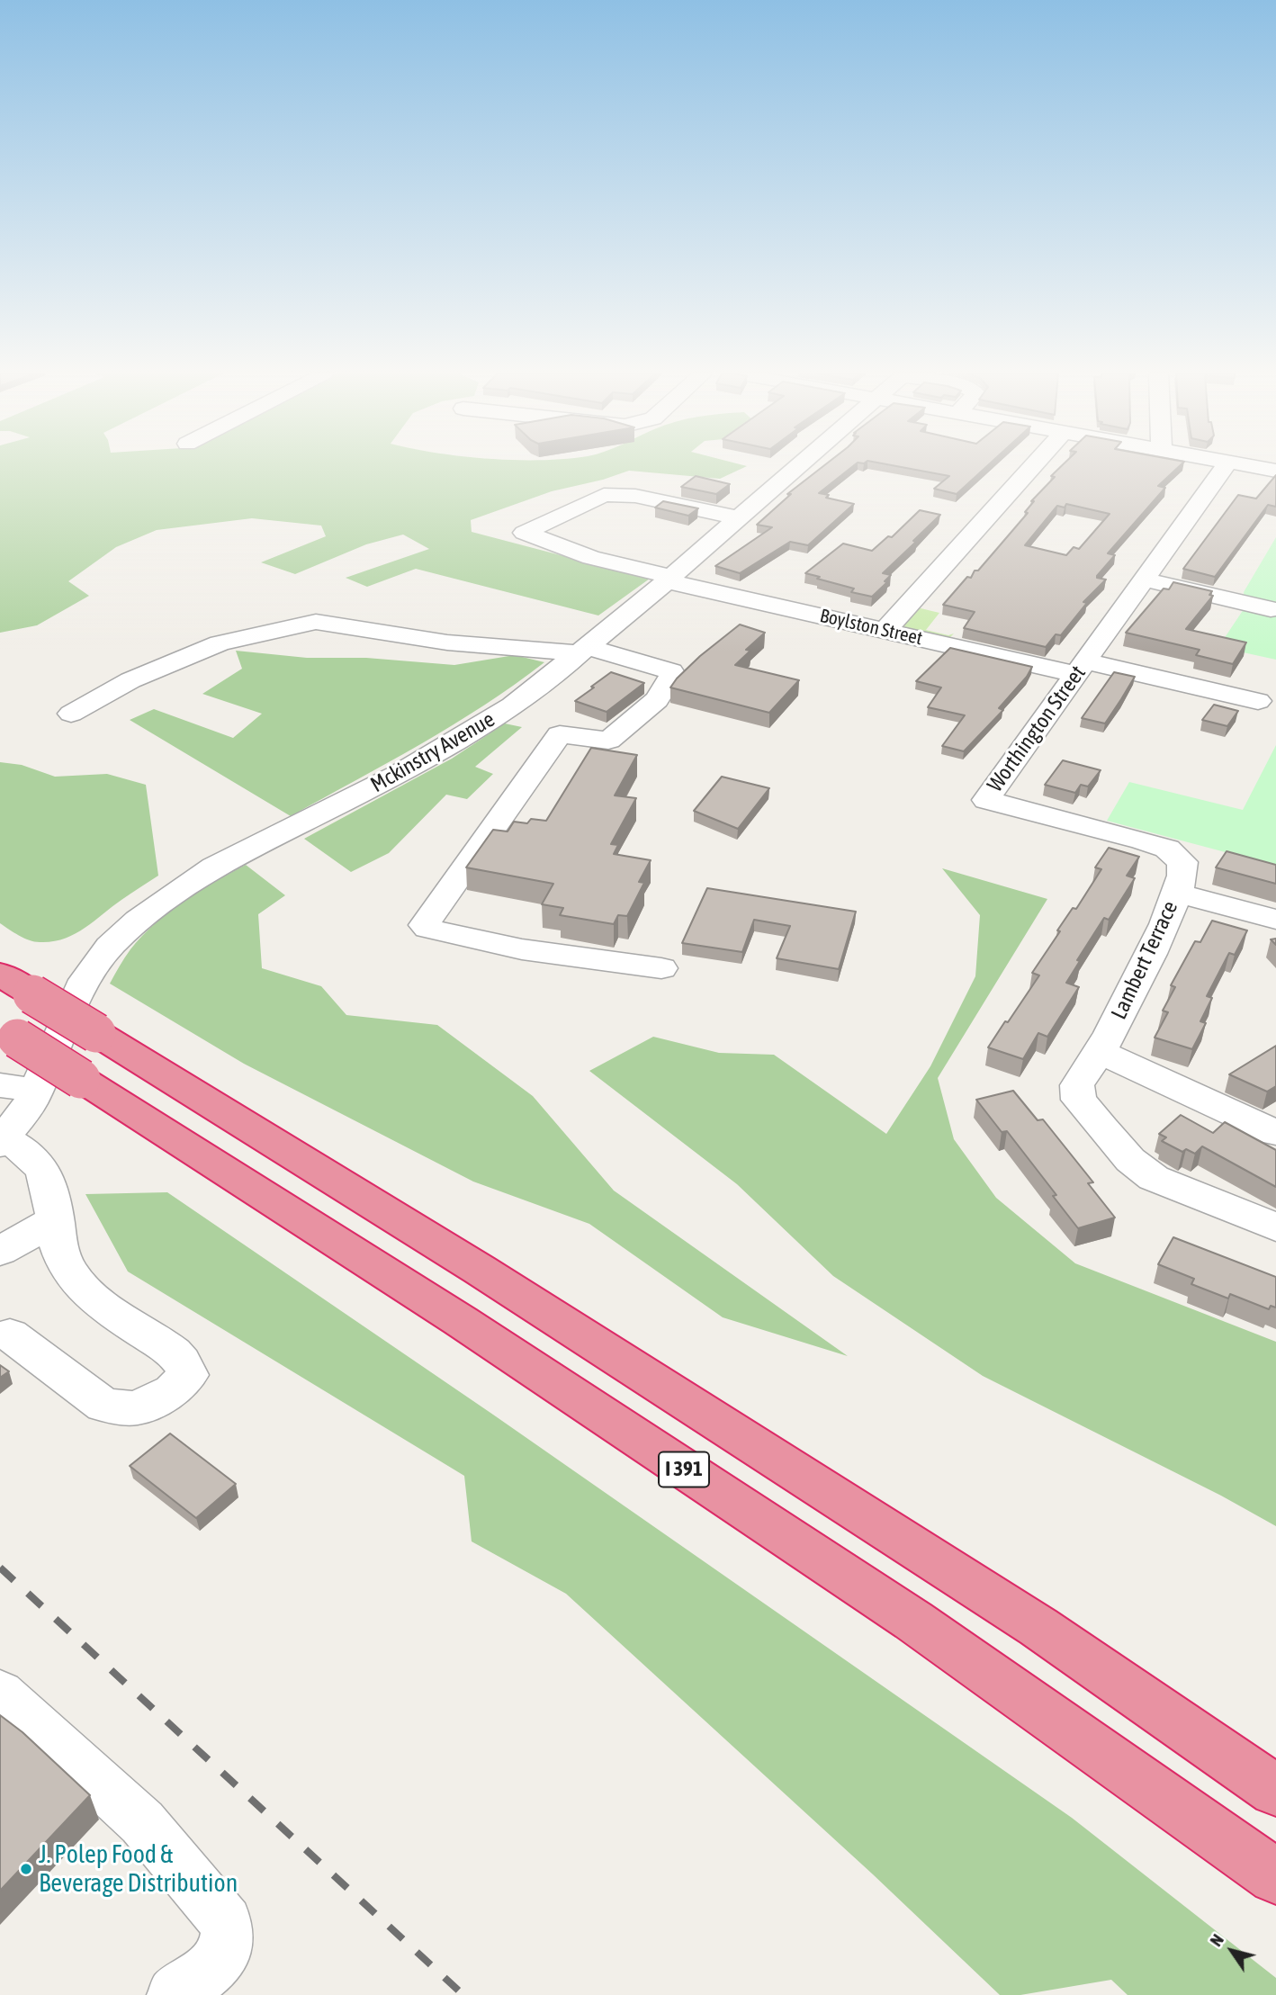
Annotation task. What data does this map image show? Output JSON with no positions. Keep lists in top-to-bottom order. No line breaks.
{"streets":{"highway":["I 391"],"street":["Boylston Street","Worthington Street","Mckinstry Avenue","Lambert Terrace"]},"crossings":[["Boylston Street","Worthington Street"],["Boylston Street","Mckinstry Avenue"],["Worthington Street","Lambert Terrace"]],"places":["J. Polep Food & Beverage Distribution"],"north":"top left"}
